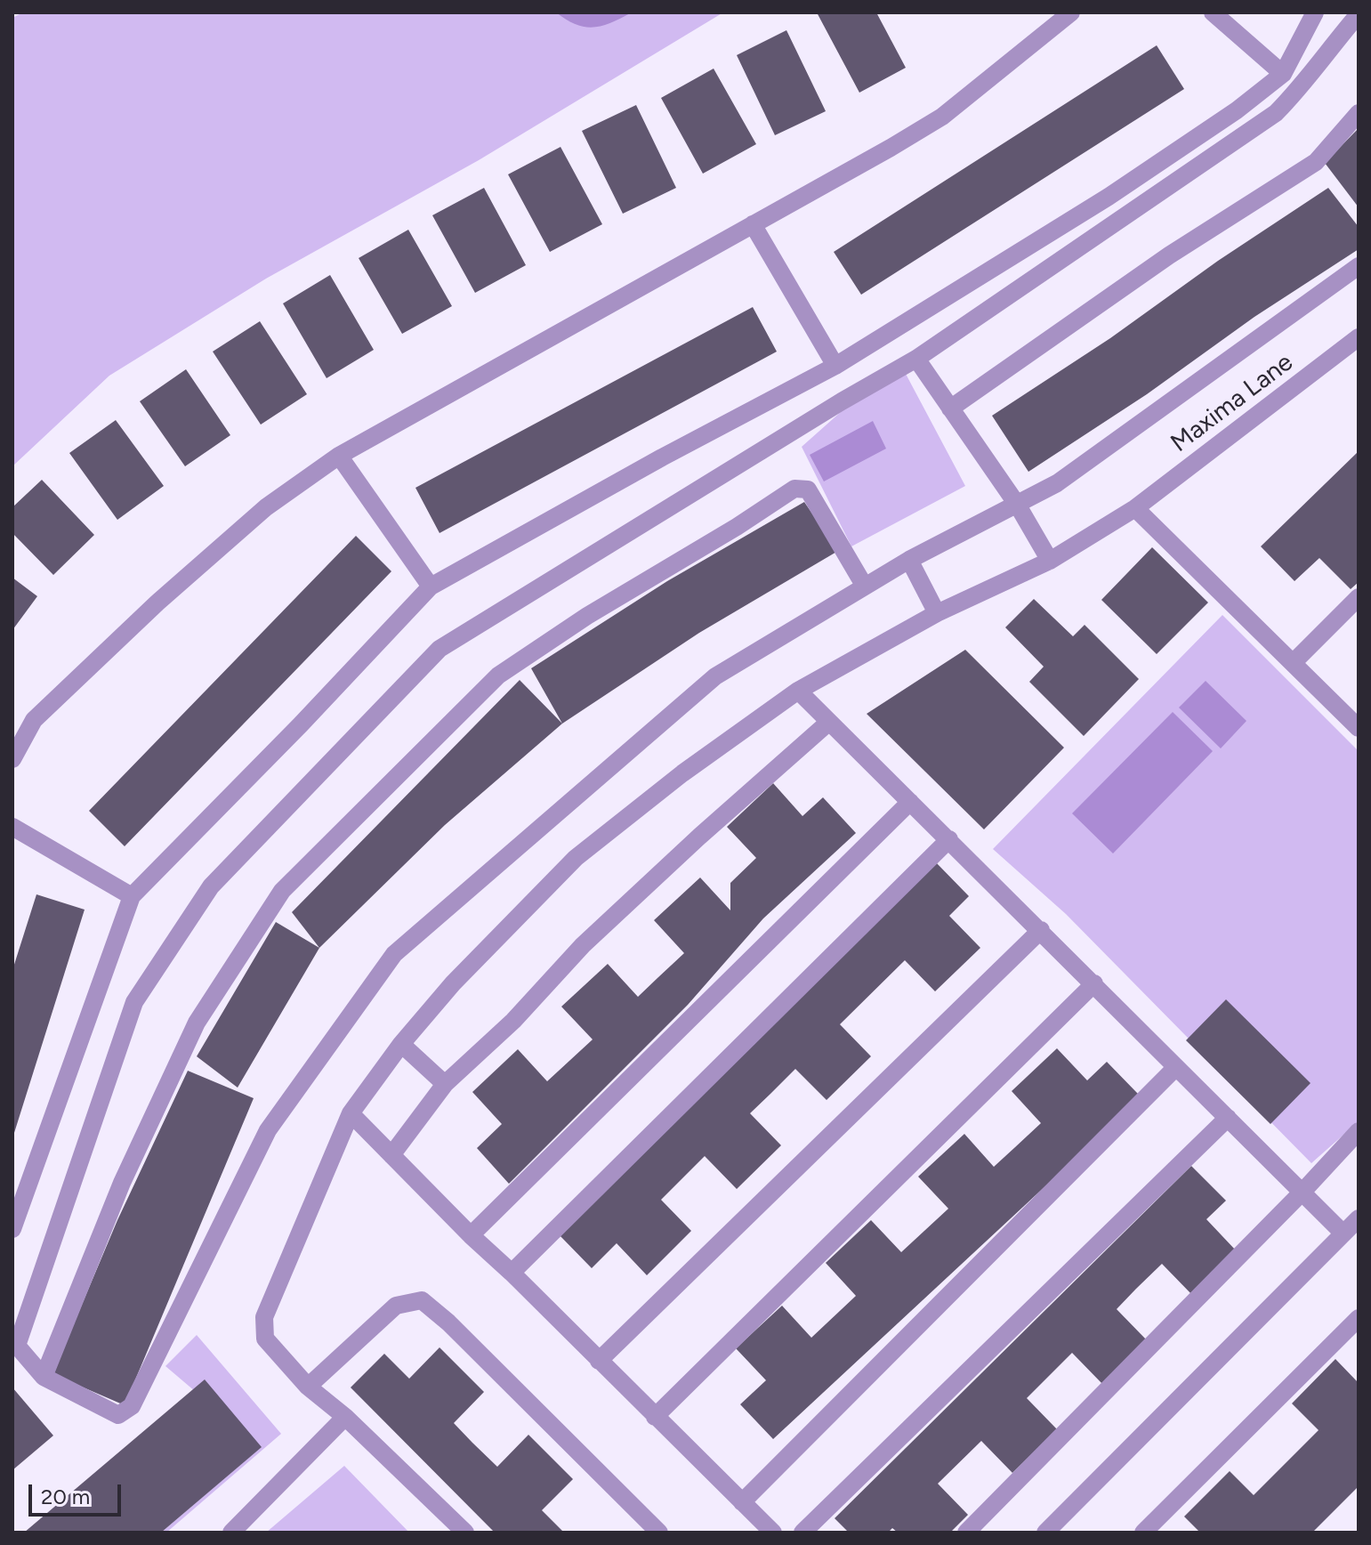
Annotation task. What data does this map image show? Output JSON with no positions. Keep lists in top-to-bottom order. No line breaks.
{"streets":{"street":["Maxima Lane"]},"scale_bar":"20 m"}
